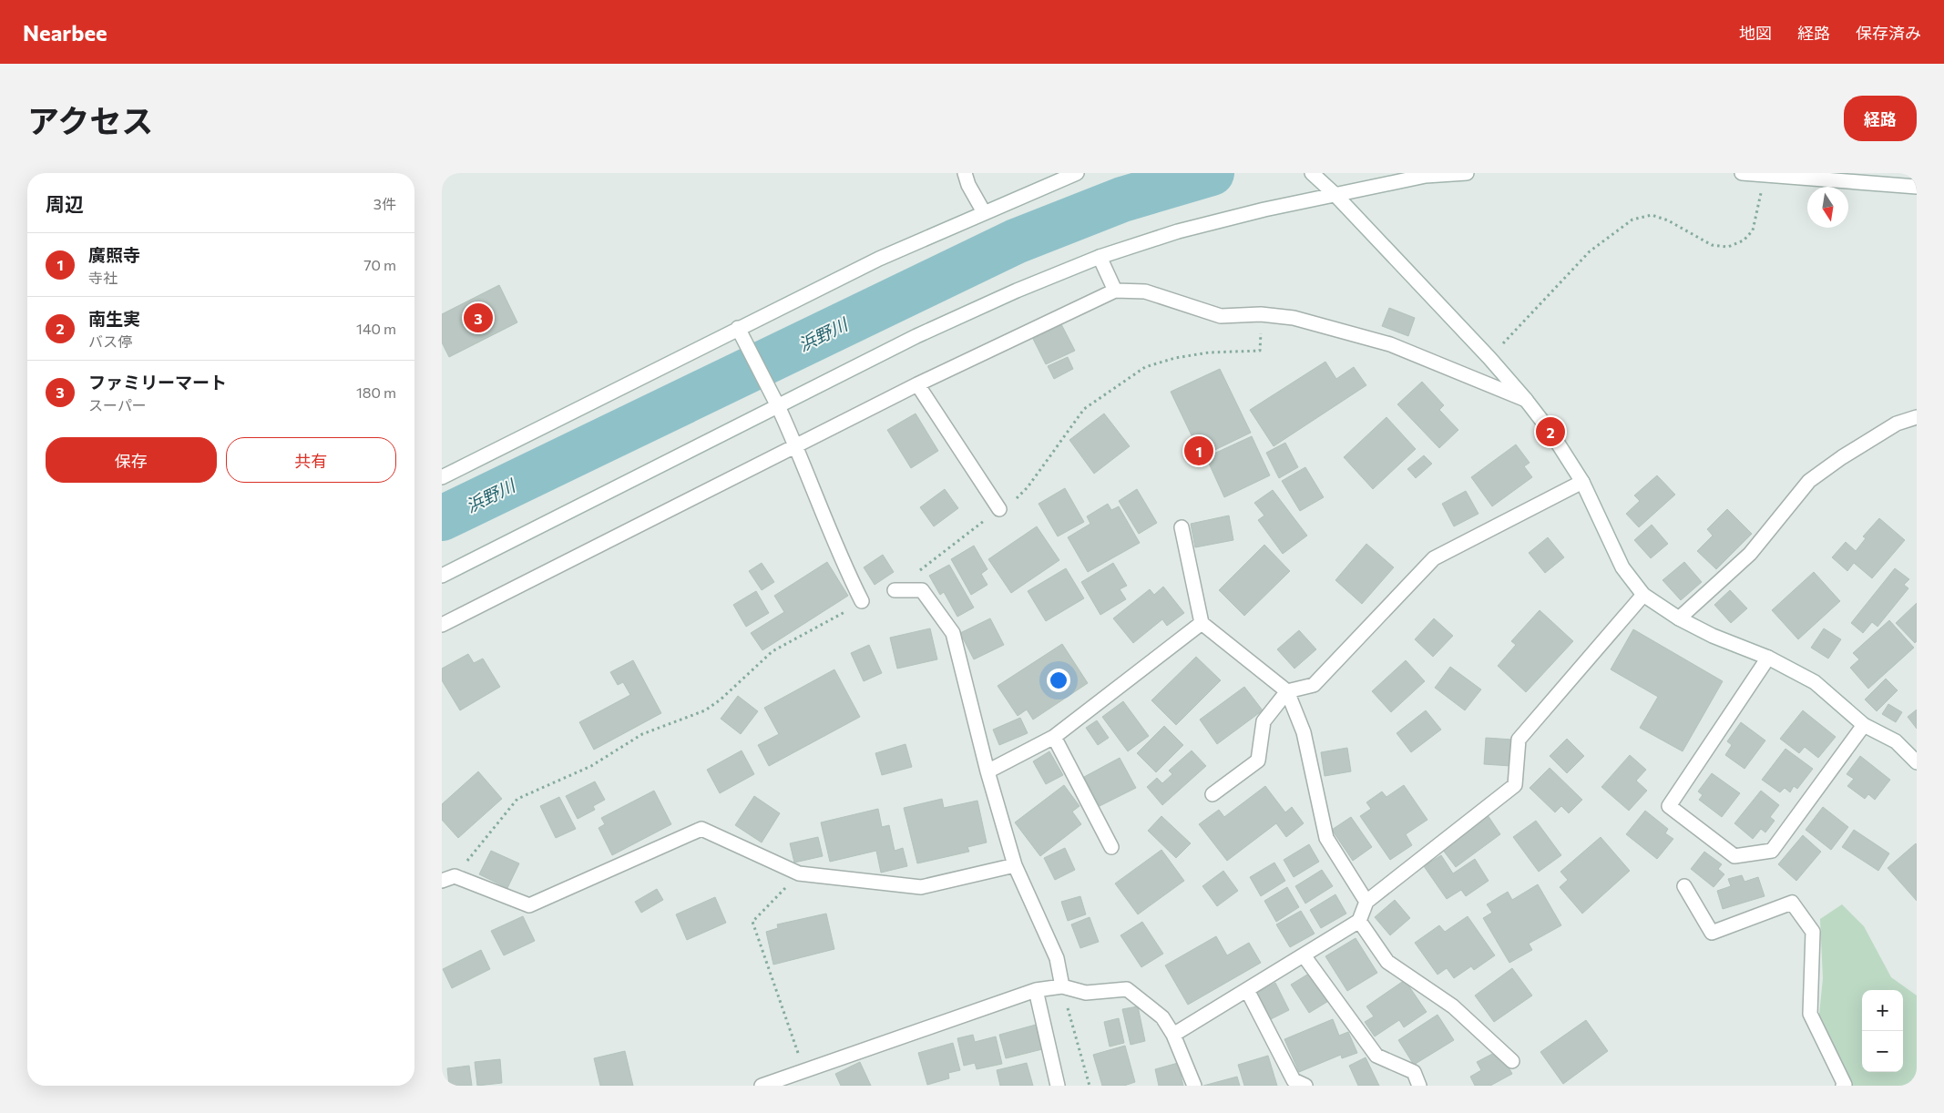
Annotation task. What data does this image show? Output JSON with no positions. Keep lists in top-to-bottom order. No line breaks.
{"water":["浜野川"],"north":"bottom","page":{"header":"Nearbee","nav":["地図","経路","保存済み"],"title":"アクセス","buttons":["経路",["保存","共有"]],"heading":["周辺","3件"],"list":[{"mark":"1","name":"廣照寺","note":"寺社","value":"70 m"},{"mark":"2","name":"南生実","note":"バス停","value":"140 m"},{"mark":"3","name":"ファミリーマート","note":"スーパー","value":"180 m"}],"pins":["3","2","1"],"map_buttons":["+","−"]}}
